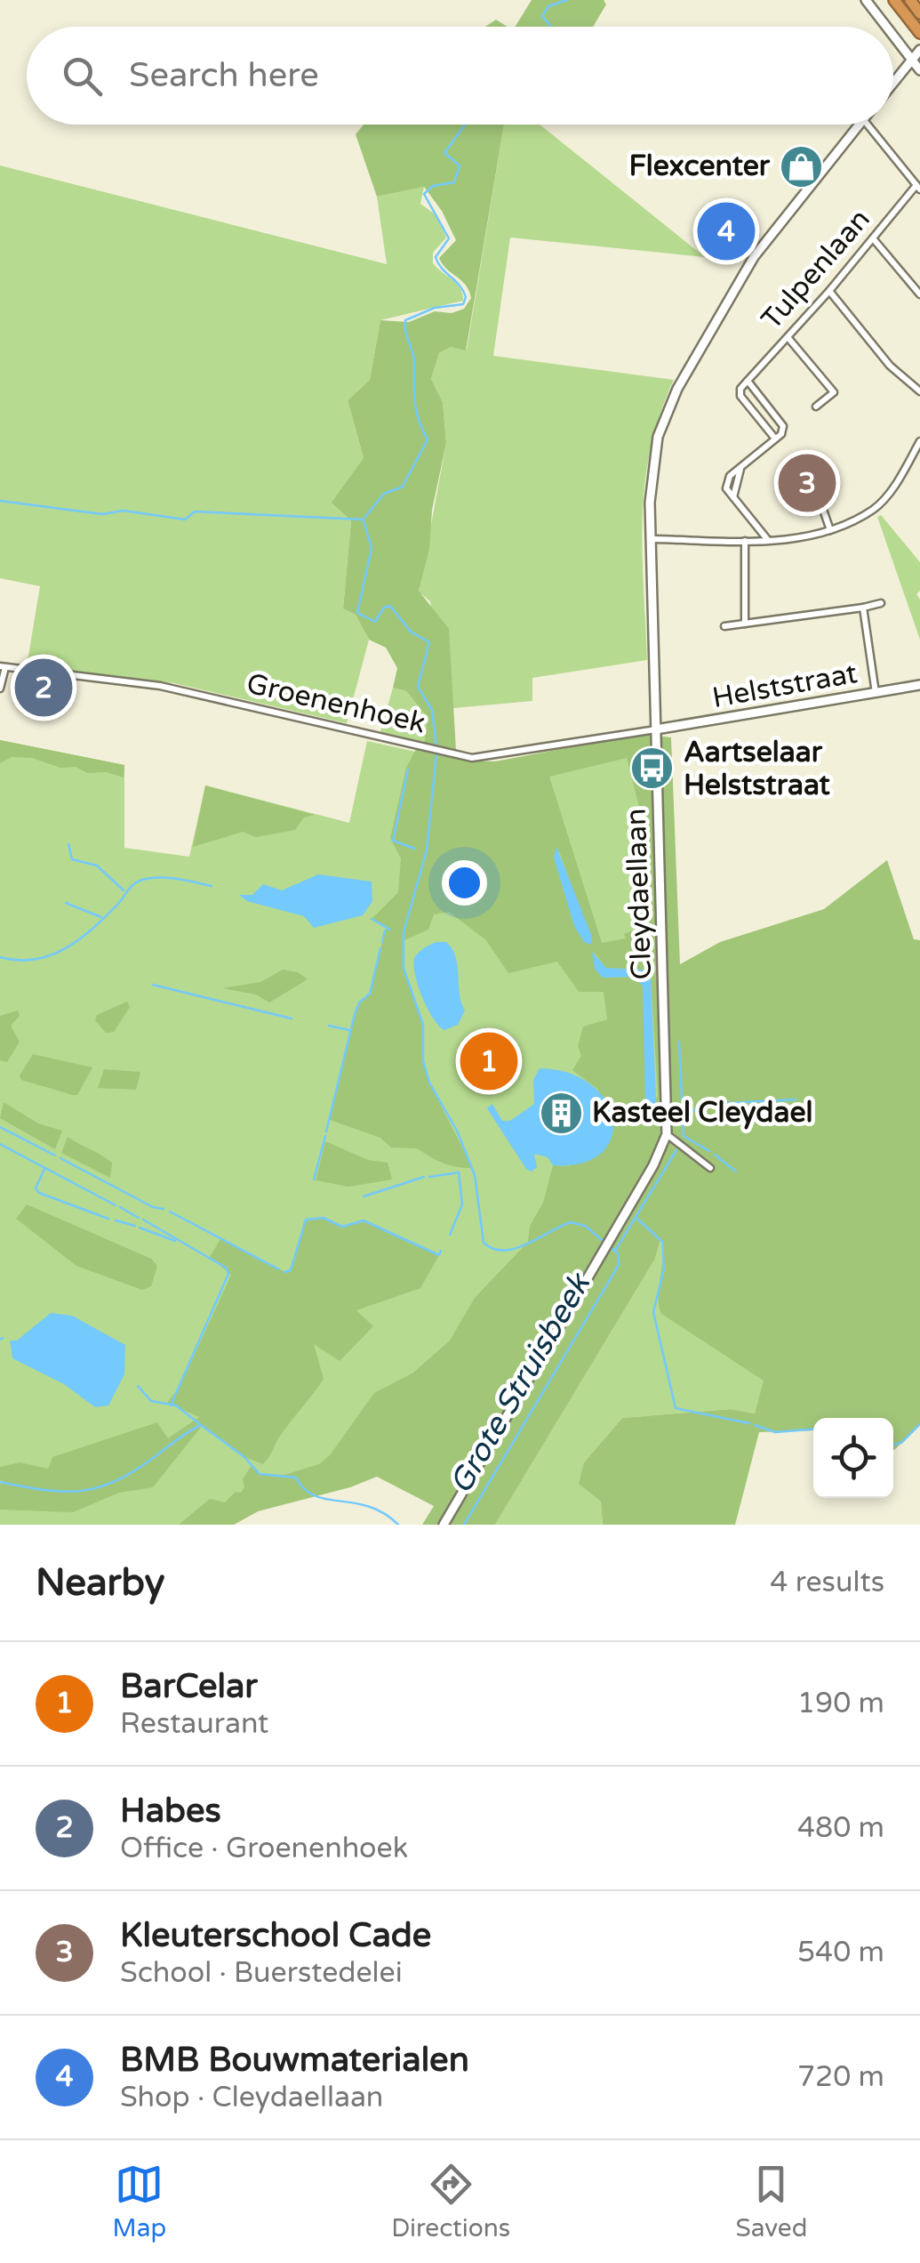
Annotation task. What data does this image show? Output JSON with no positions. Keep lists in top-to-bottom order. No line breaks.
{"streets":{"street":["Tulpenlaan","Helststraat","Groenenhoek","Cleydaellaan"]},"crossings":[["Helststraat","Groenenhoek"],["Helststraat","Cleydaellaan"],["Groenenhoek","Cleydaellaan"]],"water":["Grote Struisbeek"],"places":{"shop":["Flexcenter"],"bus stop":["Aartselaar Helststraat"],"building":["Kasteel Cleydael"]},"page":{"search":"Search here","pins":["4","3","2","1"],"heading":["Nearby","4 results"],"list":[{"mark":"1","name":"BarCelar","note":"Restaurant","value":"190 m"},{"mark":"2","name":"Habes","note":"Office · Groenenhoek","value":"480 m"},{"mark":"3","name":"Kleuterschool Cade","note":"School · Buerstedelei","value":"540 m"},{"mark":"4","name":"BMB Bouwmaterialen","note":"Shop · Cleydaellaan","value":"720 m"}],"nav":["Map","Directions","Saved"]}}
